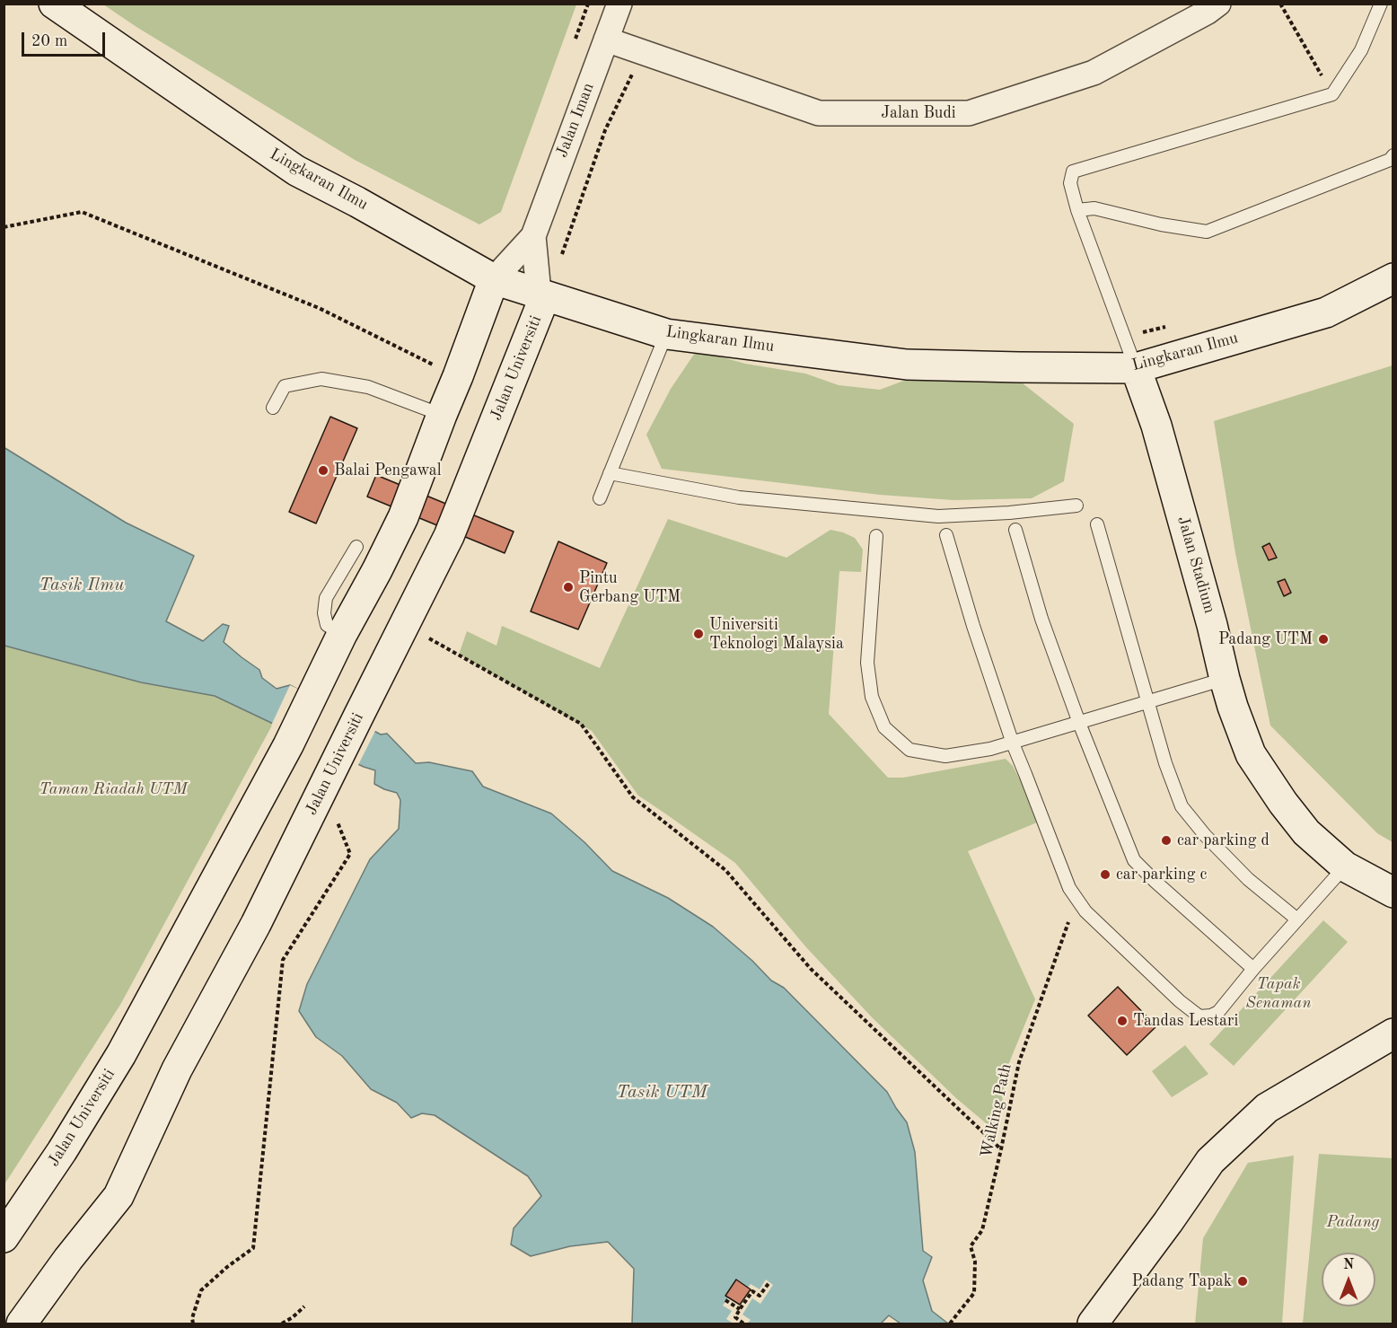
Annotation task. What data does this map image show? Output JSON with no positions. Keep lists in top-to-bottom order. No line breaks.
{"streets":{"street":["Jalan Budi","Jalan Iman","Lingkaran Ilmu","Jalan Universiti","Jalan Stadium"],"path":["Walking Path"]},"crossings":[["Jalan Budi","Jalan Iman"],["Jalan Iman","Jalan Universiti"],["Lingkaran Ilmu","Jalan Universiti"],["Lingkaran Ilmu","Jalan Stadium"]],"water":["Tasik Ilmu","Tasik UTM"],"parks":["Taman Riadah UTM","Tapak Senaman","Padang"],"places":["Balai Pengawal","Pintu Gerbang UTM","Universiti Teknologi Malaysia","Padang UTM","car parking d","car parking c","Tandas Lestari","Padang Tapak"],"scale_bar":"20 m","north":"top"}
